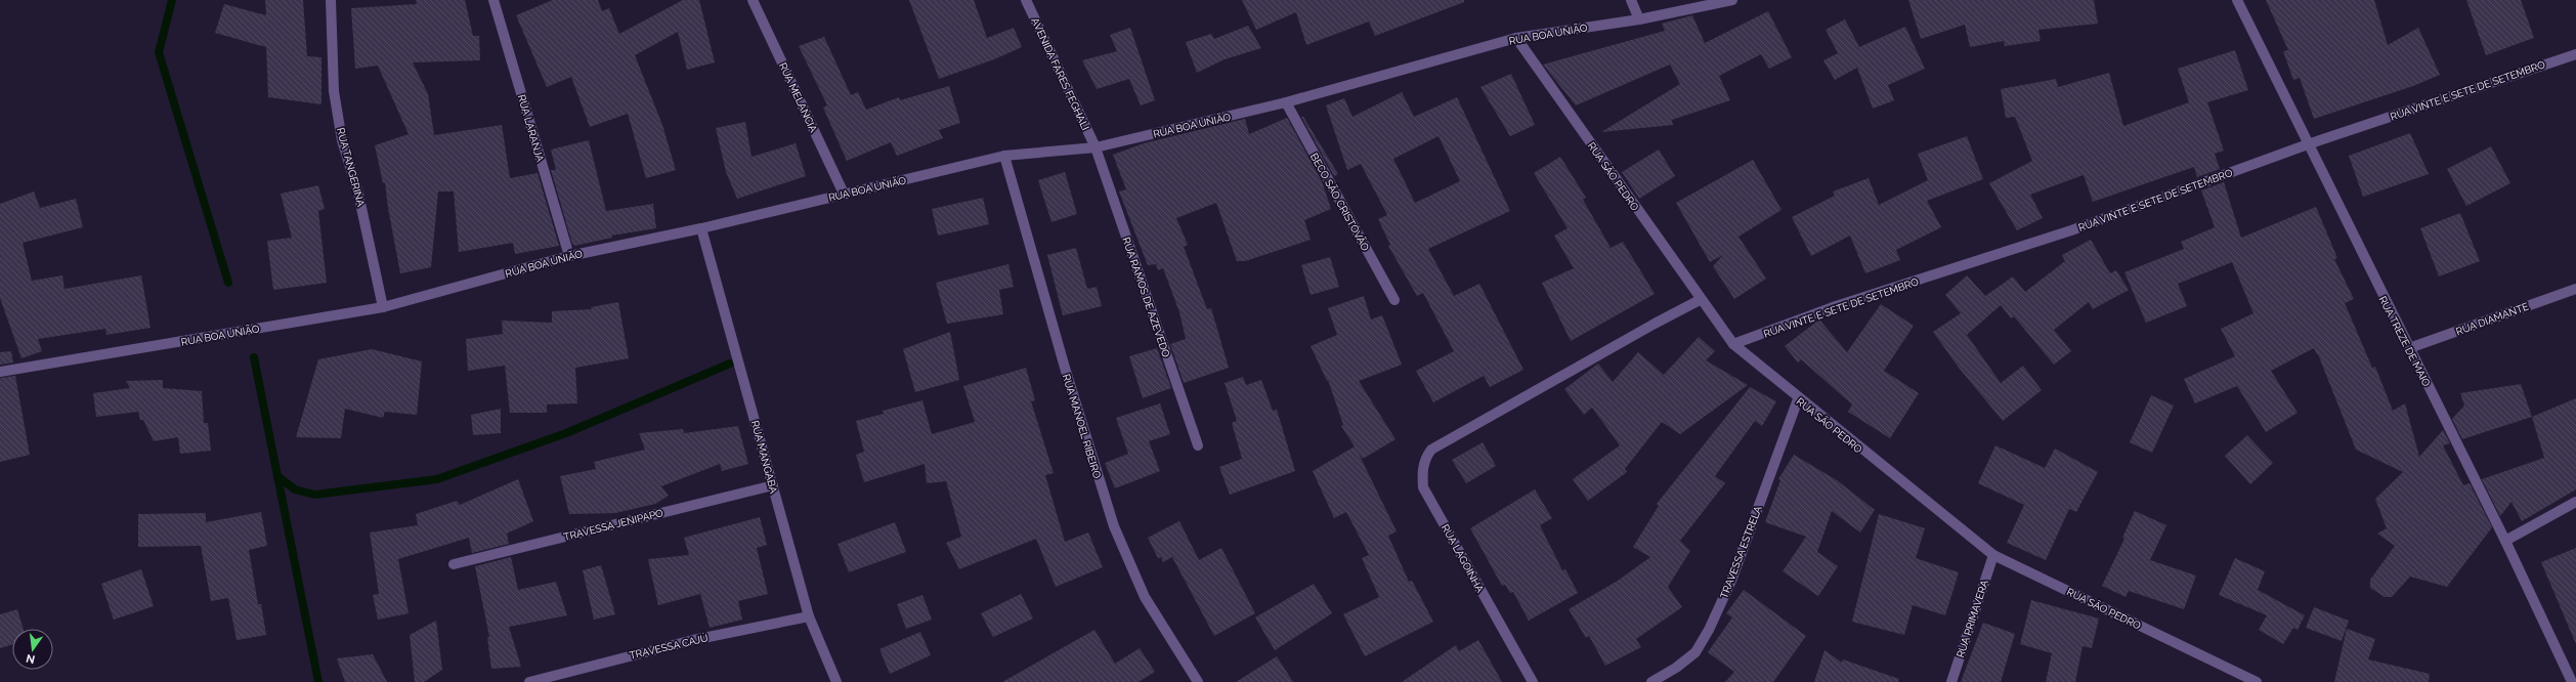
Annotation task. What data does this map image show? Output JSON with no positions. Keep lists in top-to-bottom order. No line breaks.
{"streets":{"street":["RUA BOA UNIÃO","AVENIDA FARES FEGHALI","RUA VINTE E SETE DE SETEMBRO","RUA MELANCIA","RUA LARANJA","RUA TANGERINA","RUA SÃO PEDRO","BECO SÃO CRISTÓVÃO","RUA RAMOS DE AZEVEDO","RUA DIAMANTE","RUA TREZE DE MAIO","RUA MANOEL RIBEIRO","RUA MANGABA","TRAVESSA JENIPAPO","TRAVESSA ESTRELA","RUA LAGOINHA","RUA PRIMAVERA","TRAVESSA CAJÚ"]},"crossings":[["RUA BOA UNIÃO","AVENIDA FARES FEGHALI"],["RUA BOA UNIÃO","RUA MELANCIA"],["RUA BOA UNIÃO","RUA LARANJA"],["RUA BOA UNIÃO","RUA TANGERINA"],["RUA BOA UNIÃO","RUA SÃO PEDRO"],["RUA BOA UNIÃO","BECO SÃO CRISTÓVÃO"],["RUA BOA UNIÃO","RUA RAMOS DE AZEVEDO"],["RUA BOA UNIÃO","RUA MANOEL RIBEIRO"],["RUA BOA UNIÃO","RUA MANGABA"],["AVENIDA FARES FEGHALI","RUA RAMOS DE AZEVEDO"],["RUA VINTE E SETE DE SETEMBRO","RUA SÃO PEDRO"],["RUA VINTE E SETE DE SETEMBRO","RUA TREZE DE MAIO"],["RUA SÃO PEDRO","TRAVESSA ESTRELA"],["RUA SÃO PEDRO","RUA LAGOINHA"],["RUA SÃO PEDRO","RUA PRIMAVERA"],["RUA DIAMANTE","RUA TREZE DE MAIO"],["RUA MANGABA","TRAVESSA JENIPAPO"],["RUA MANGABA","TRAVESSA CAJÚ"]],"north":"bottom"}
